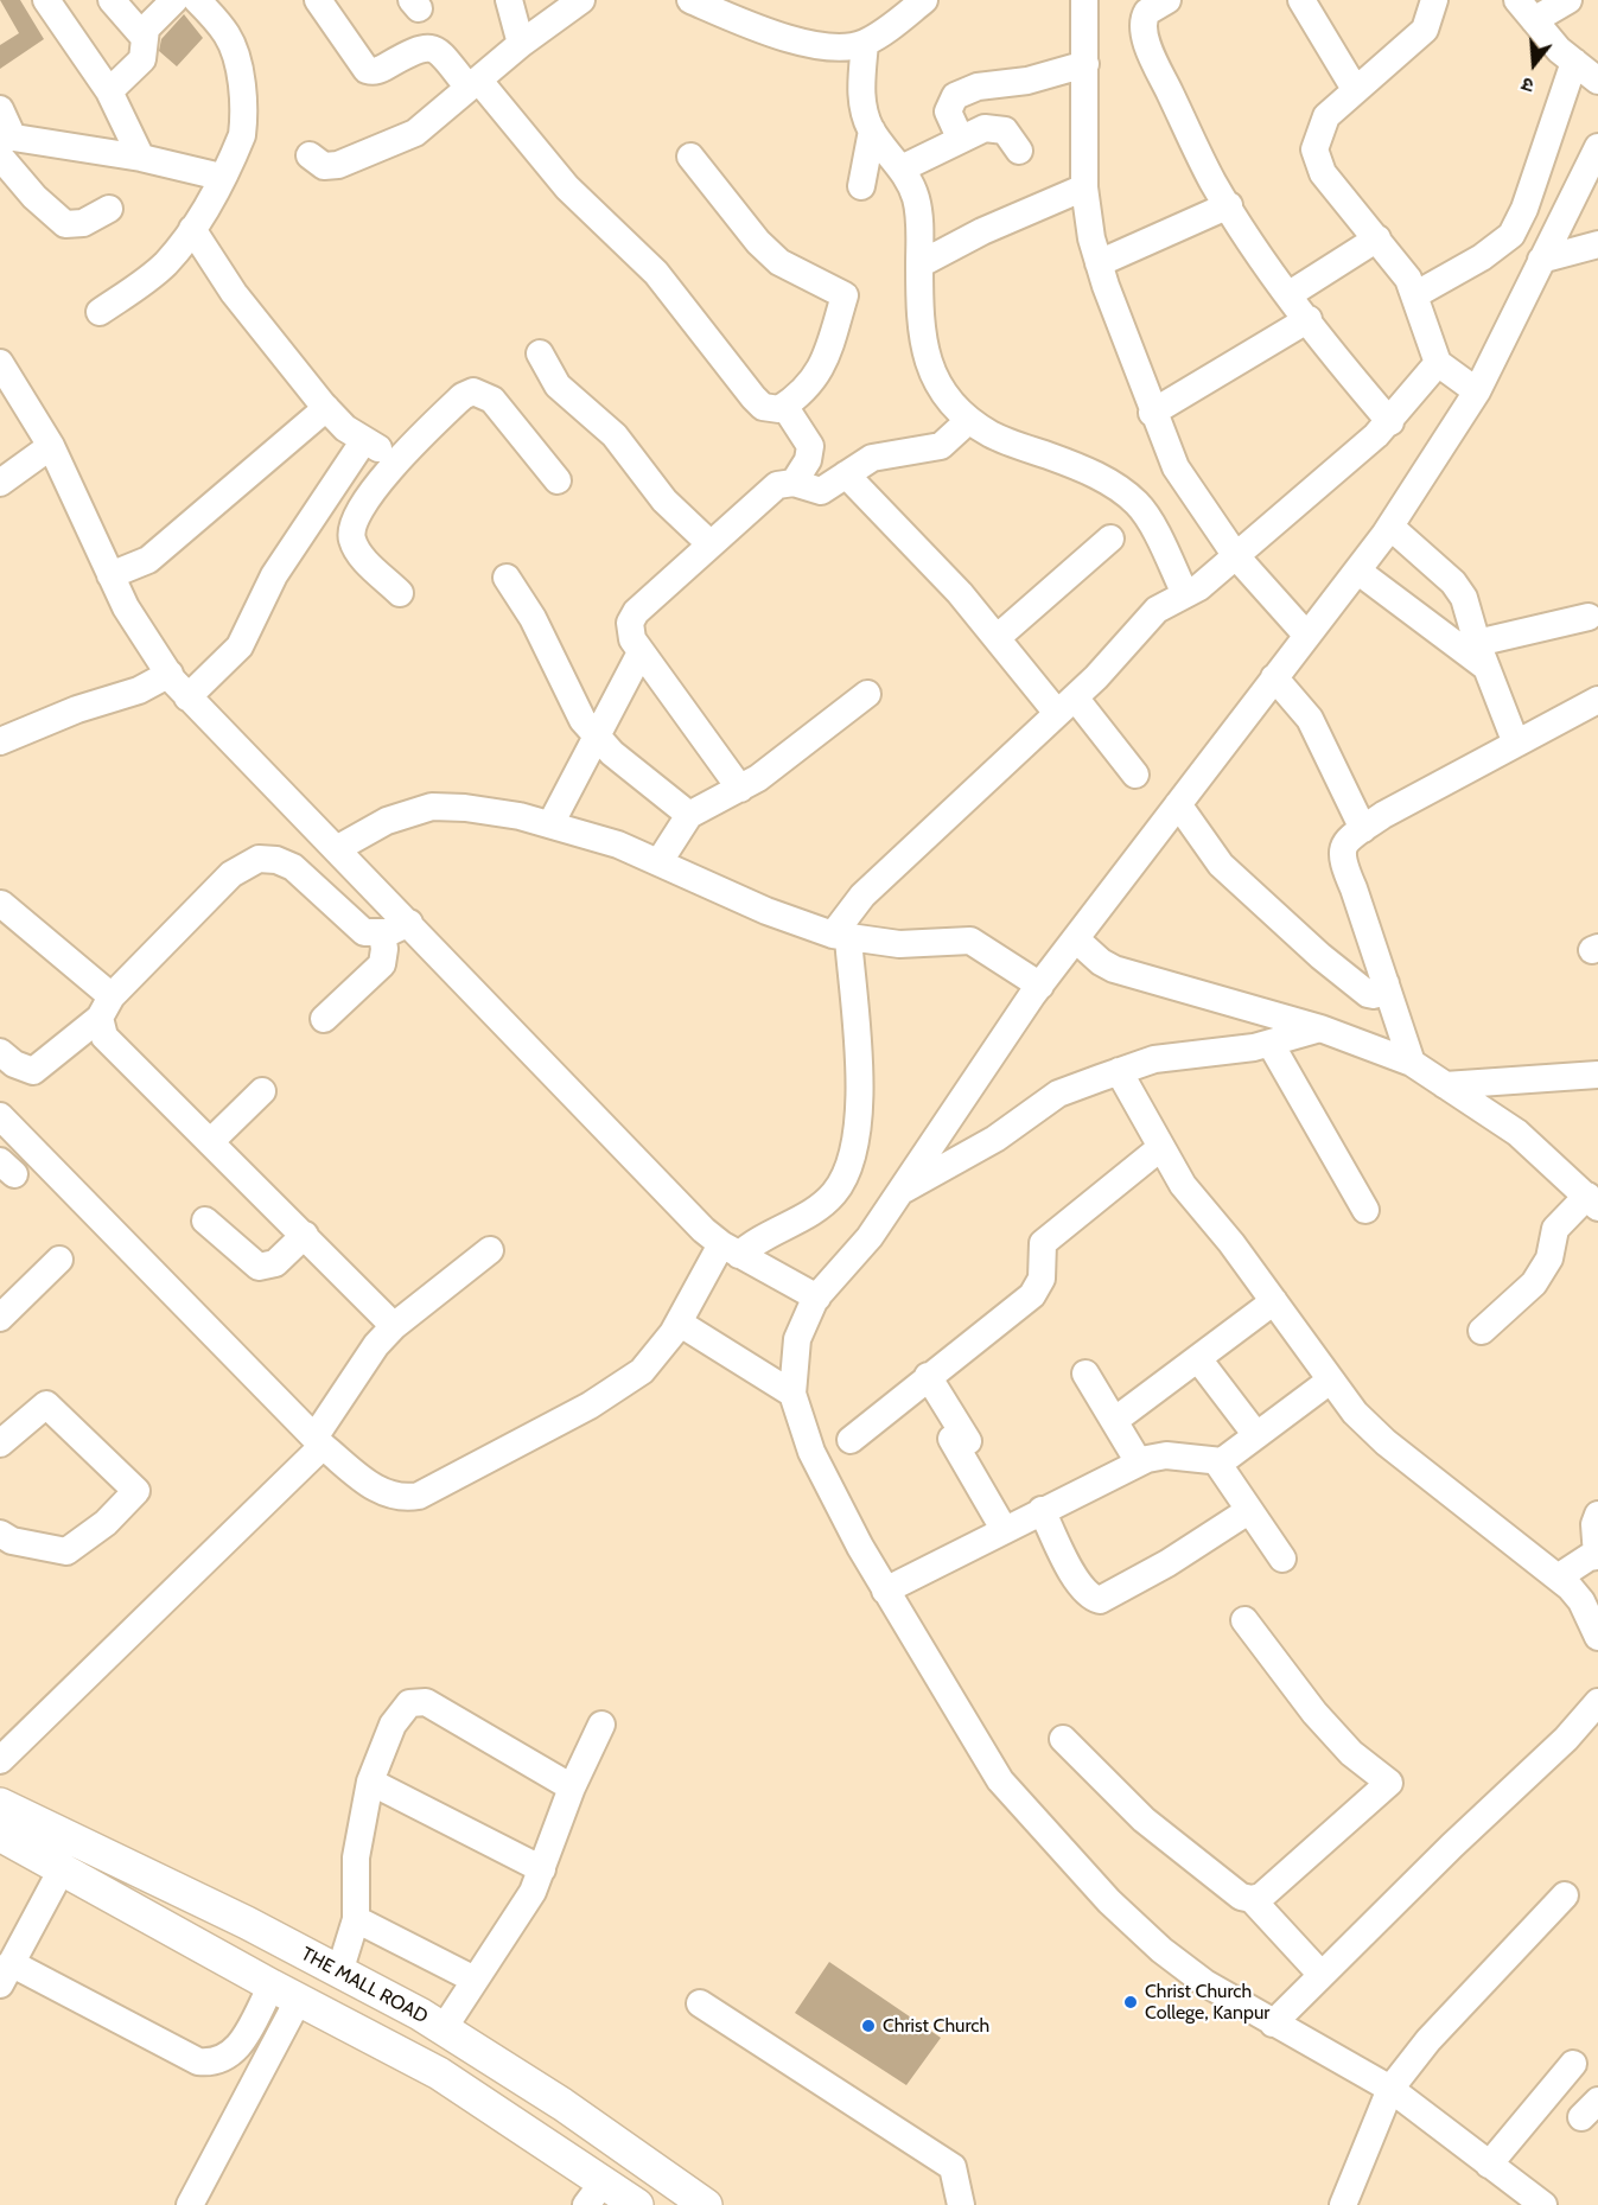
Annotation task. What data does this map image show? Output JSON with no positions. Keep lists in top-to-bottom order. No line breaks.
{"streets":{"main road":["THE MALL ROAD"]},"places":["Christ Church College, Kanpur","Christ Church"],"north":"bottom"}
